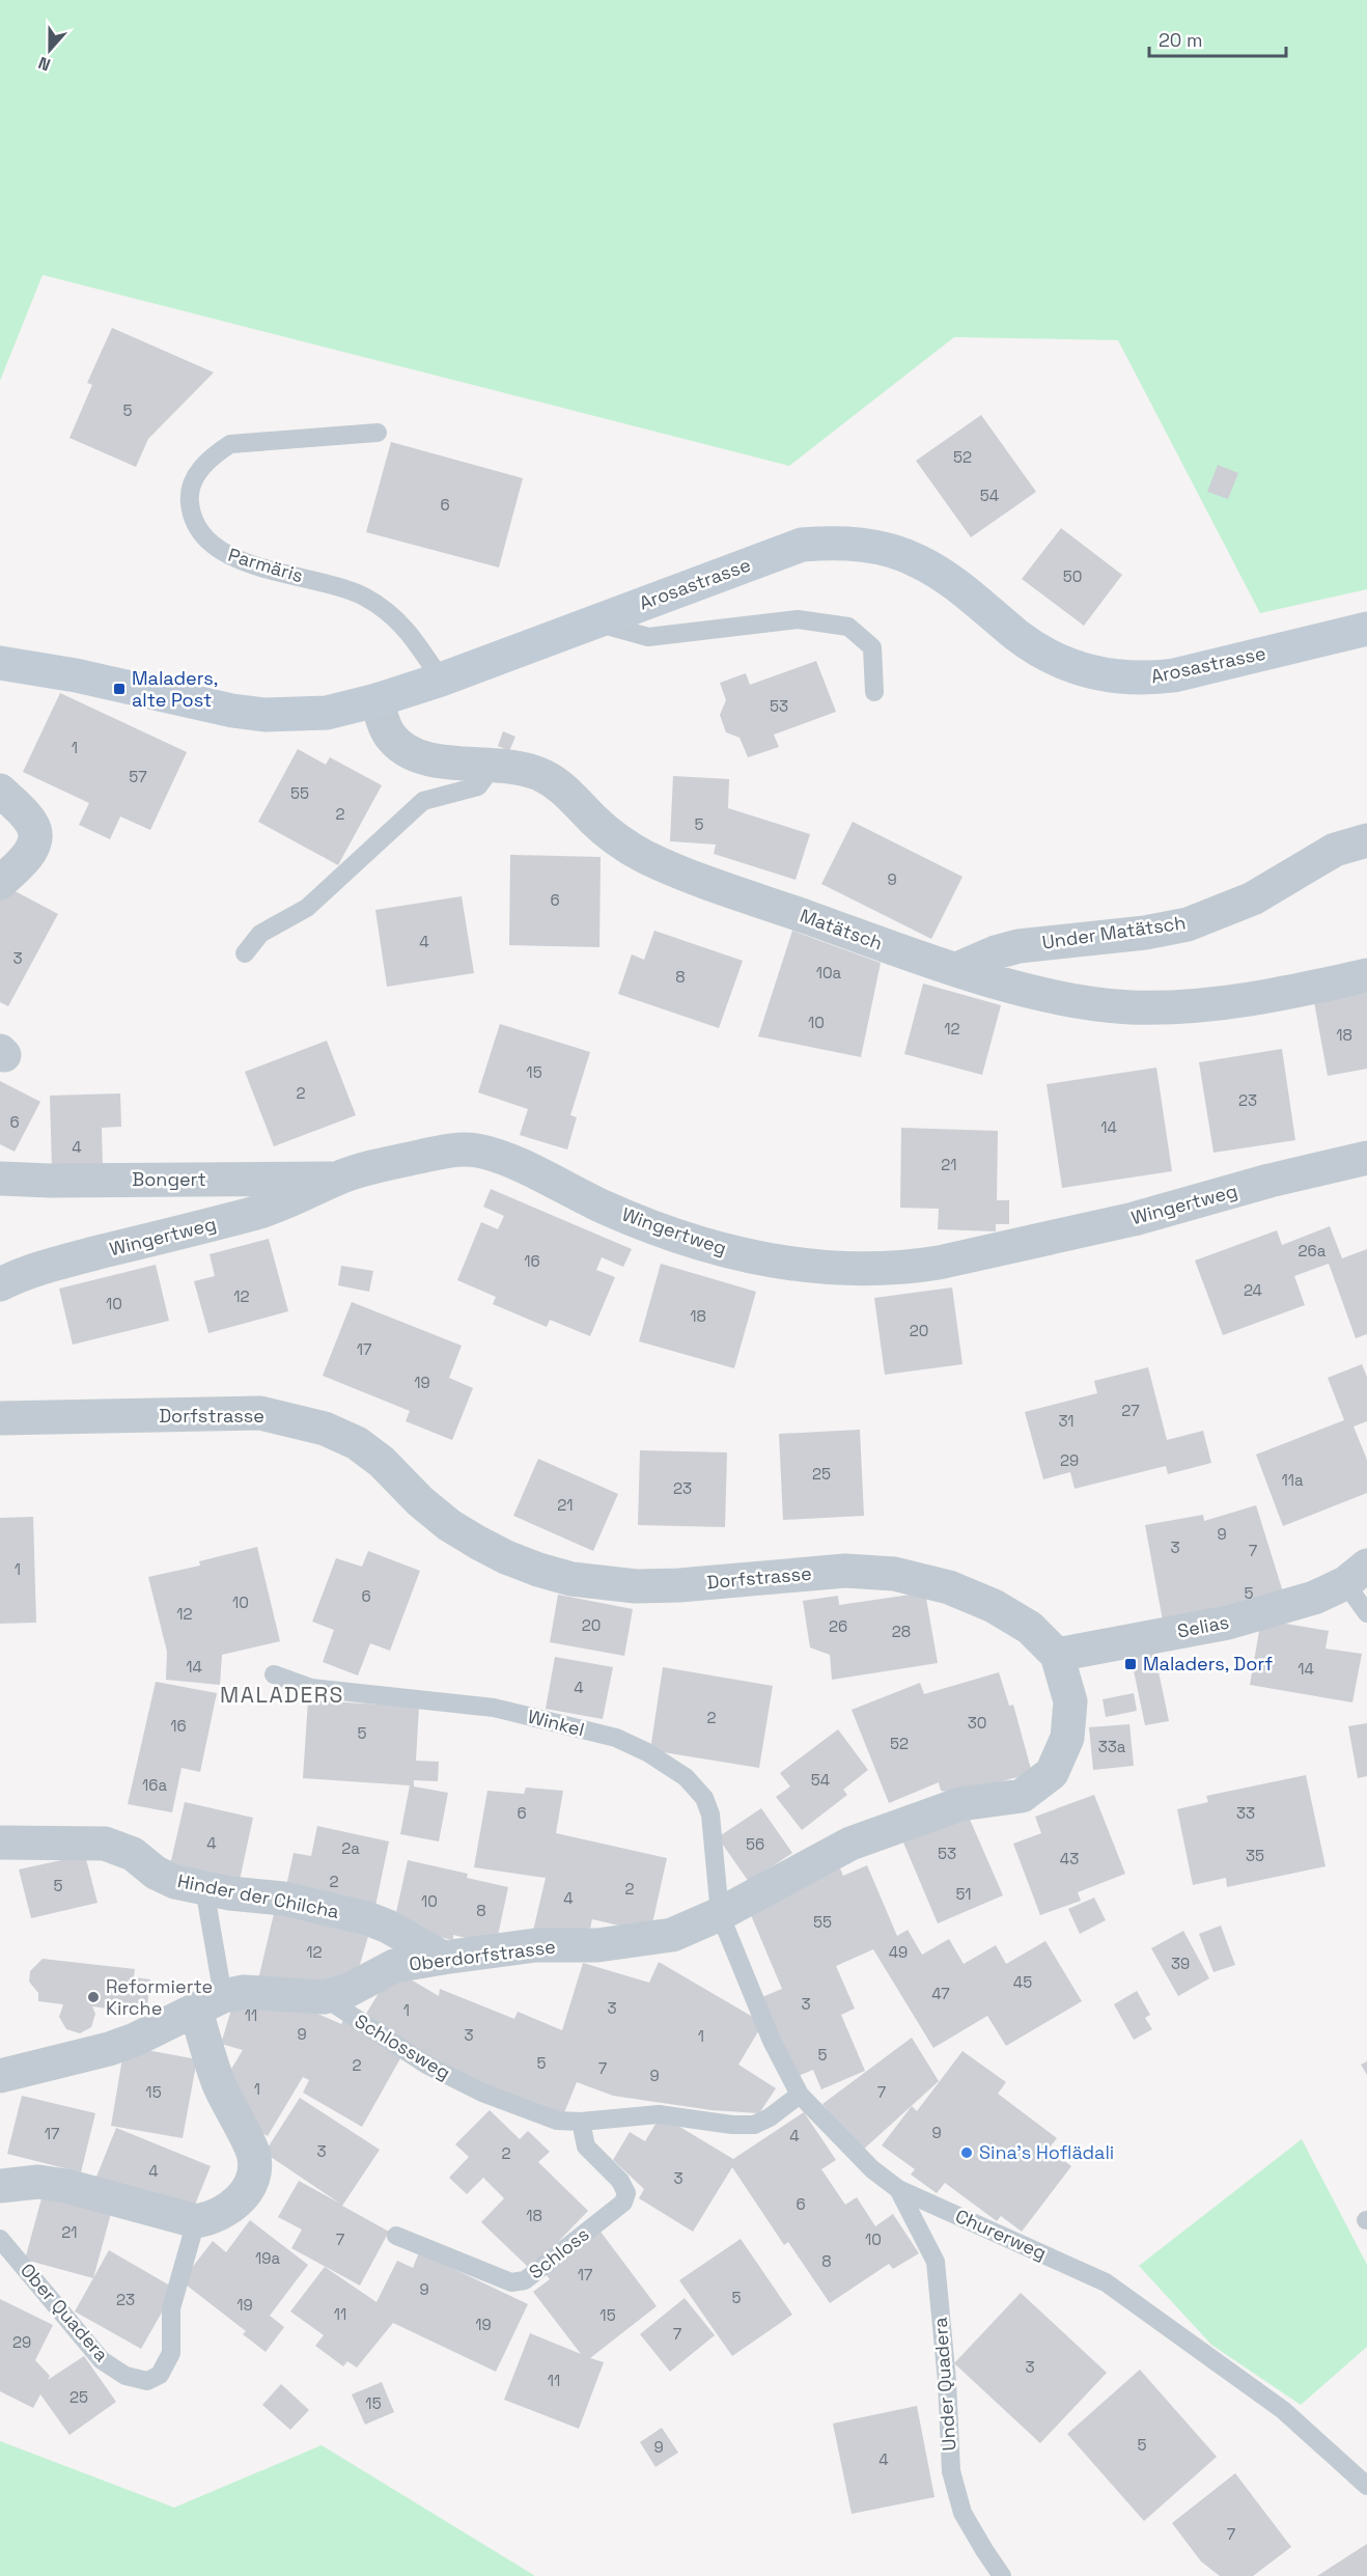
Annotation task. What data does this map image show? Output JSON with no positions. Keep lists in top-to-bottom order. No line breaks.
{"streets":{"main road":["Arosastrasse"],"street":["Matätsch","Under Matätsch","Bongert","Wingertweg","Dorfstrasse","Selias","Hinder der Chilcha","Oberdorfstrasse"],"lane":["Parmäris","Winkel","Schlossweg","Churerweg","Schloss","Ober Quadera","Under Quadera"]},"crossings":[["Parmäris","Arosastrasse"],["Arosastrasse","Matätsch"],["Matätsch","Under Matätsch"],["Bongert","Wingertweg"],["Dorfstrasse","Selias"],["Dorfstrasse","Winkel"],["Dorfstrasse","Oberdorfstrasse"],["Dorfstrasse","Churerweg"],["Winkel","Oberdorfstrasse"],["Winkel","Churerweg"],["Hinder der Chilcha","Oberdorfstrasse"],["Oberdorfstrasse","Schlossweg"],["Oberdorfstrasse","Churerweg"],["Schlossweg","Schloss"],["Churerweg","Under Quadera"]],"districts":["MALADERS"],"places":{"transit":["Maladers, alte Post","Maladers, Dorf"],"other":["Reformierte Kirche","Sina's Hoflädali"]},"house_numbers":["5","52","54","6","50","53","1","57","55","2","5","9","6","4","3","10a","8","10","12","18","15","2","23","6","14","4","21","26a","16","24","12","10","18","20","17","19","27","31","29","25","11a","23","21","9","3","7","1","5","6","10","12","20","26","28","14","14","4","2","30","16","5","52","33a","54","16a","6","33","4","56","2a","53","35","43","2","5","2","51","4","10","8","55","12","49","39","45","47","3","3","1","11","9","3","1","5","5","2","7","9","1","15","7","9","17","4","3","2","4","3","6","18","21","7","10","19a","8","17","9","5","23","19","11","15","19","7","29","3","11","25","15","5","9","4","7"],"scale_bar":"20 m","north":"bottom"}
